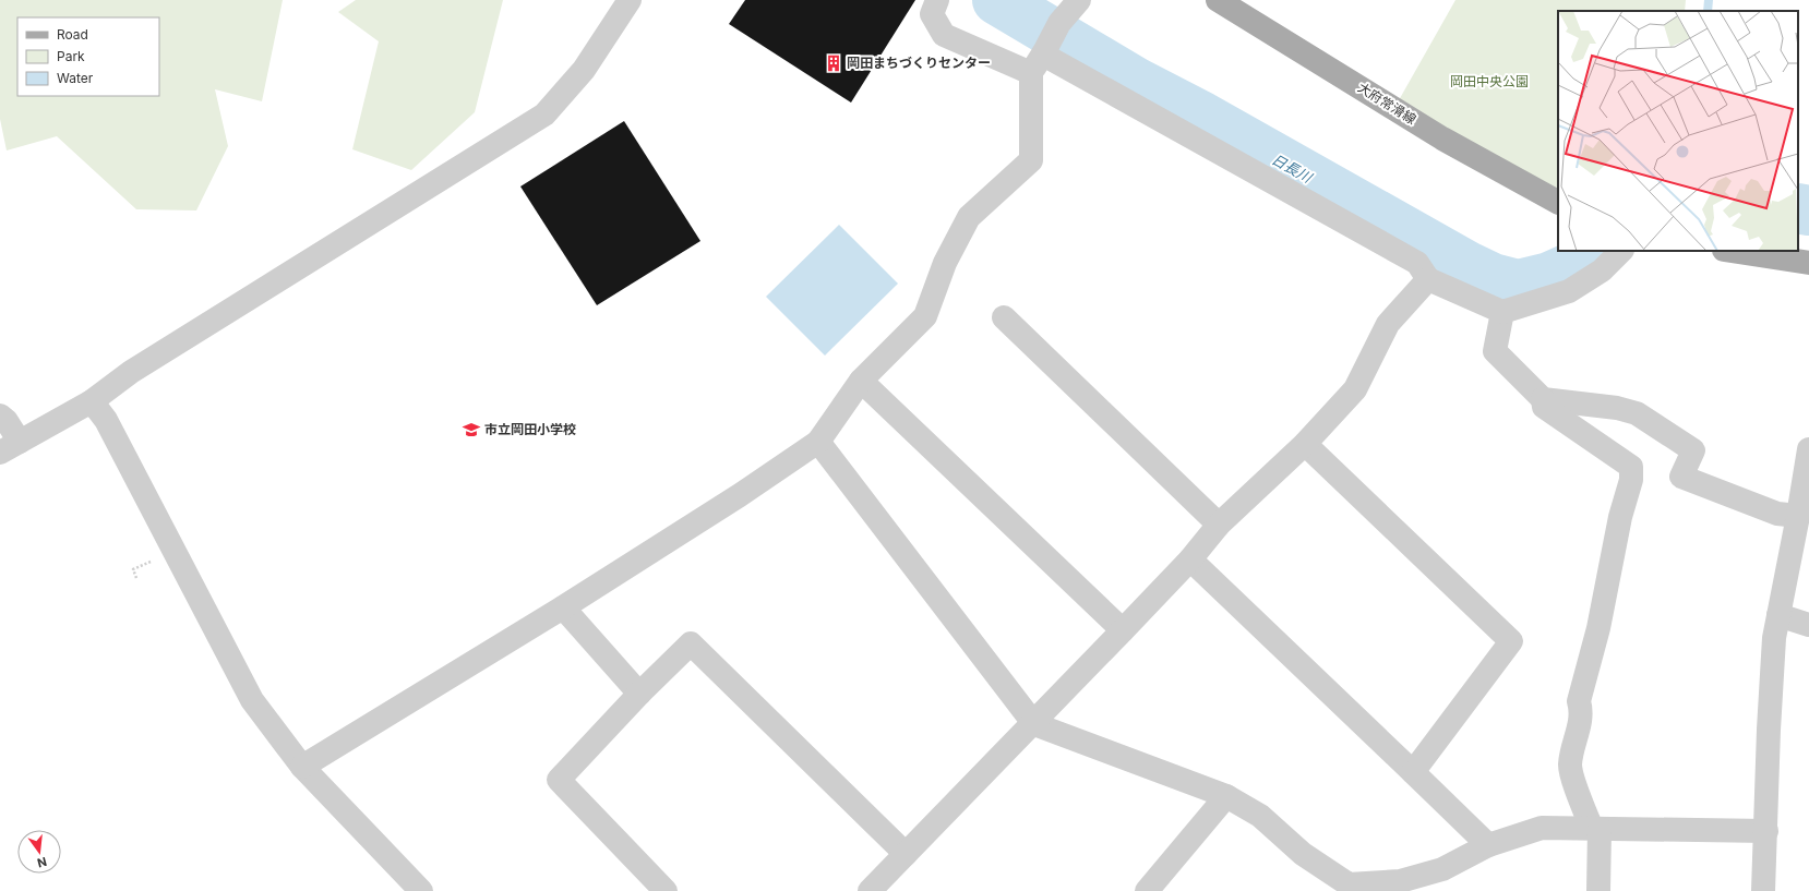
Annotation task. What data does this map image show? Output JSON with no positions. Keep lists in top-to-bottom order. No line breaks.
{"streets":{"main road":["大府常滑線"]},"water":["日長川"],"parks":["岡田中央公園"],"places":{"building":["岡田まちづくりセンター"],"school or university":["市立岡田小学校"]},"legend":["Road","Park","Water"],"north":"bottom"}
